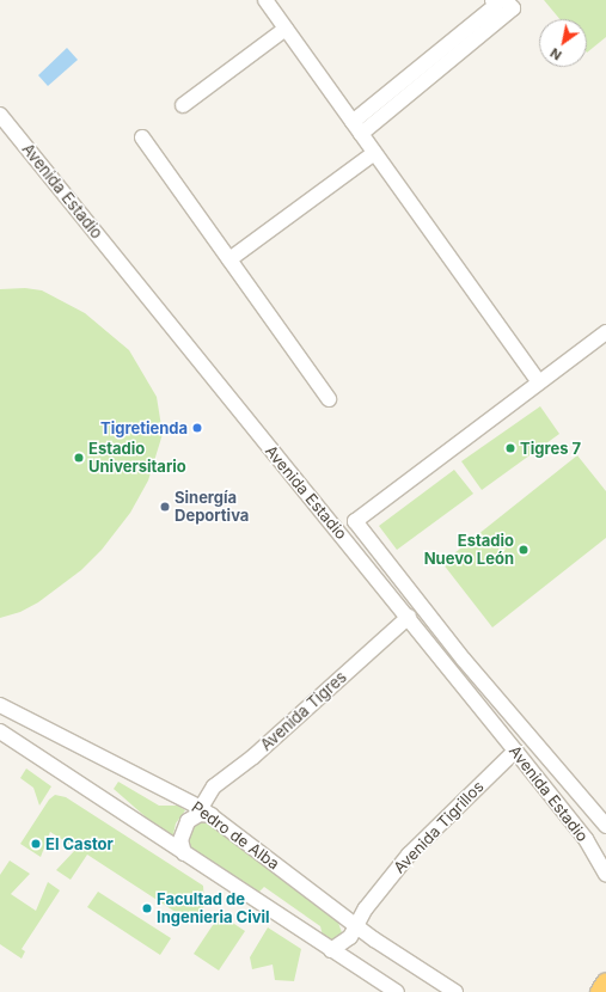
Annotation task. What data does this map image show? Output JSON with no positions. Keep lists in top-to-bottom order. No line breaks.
{"streets":{"street":["Avenida Estadio","Avenida Tigres","Avenida Tigrillos","Pedro de Alba"]},"crossings":[["Avenida Estadio","Avenida Tigres"],["Avenida Estadio","Avenida Tigrillos"],["Avenida Tigres","Pedro de Alba"],["Avenida Tigrillos","Pedro de Alba"]],"places":["Tigretienda","Tigres 7","Estadio Universitario","Sinergía Deportiva","Estadio Nuevo León","El Castor","Facultad de Ingenieria Civil"],"north":"bottom left"}
